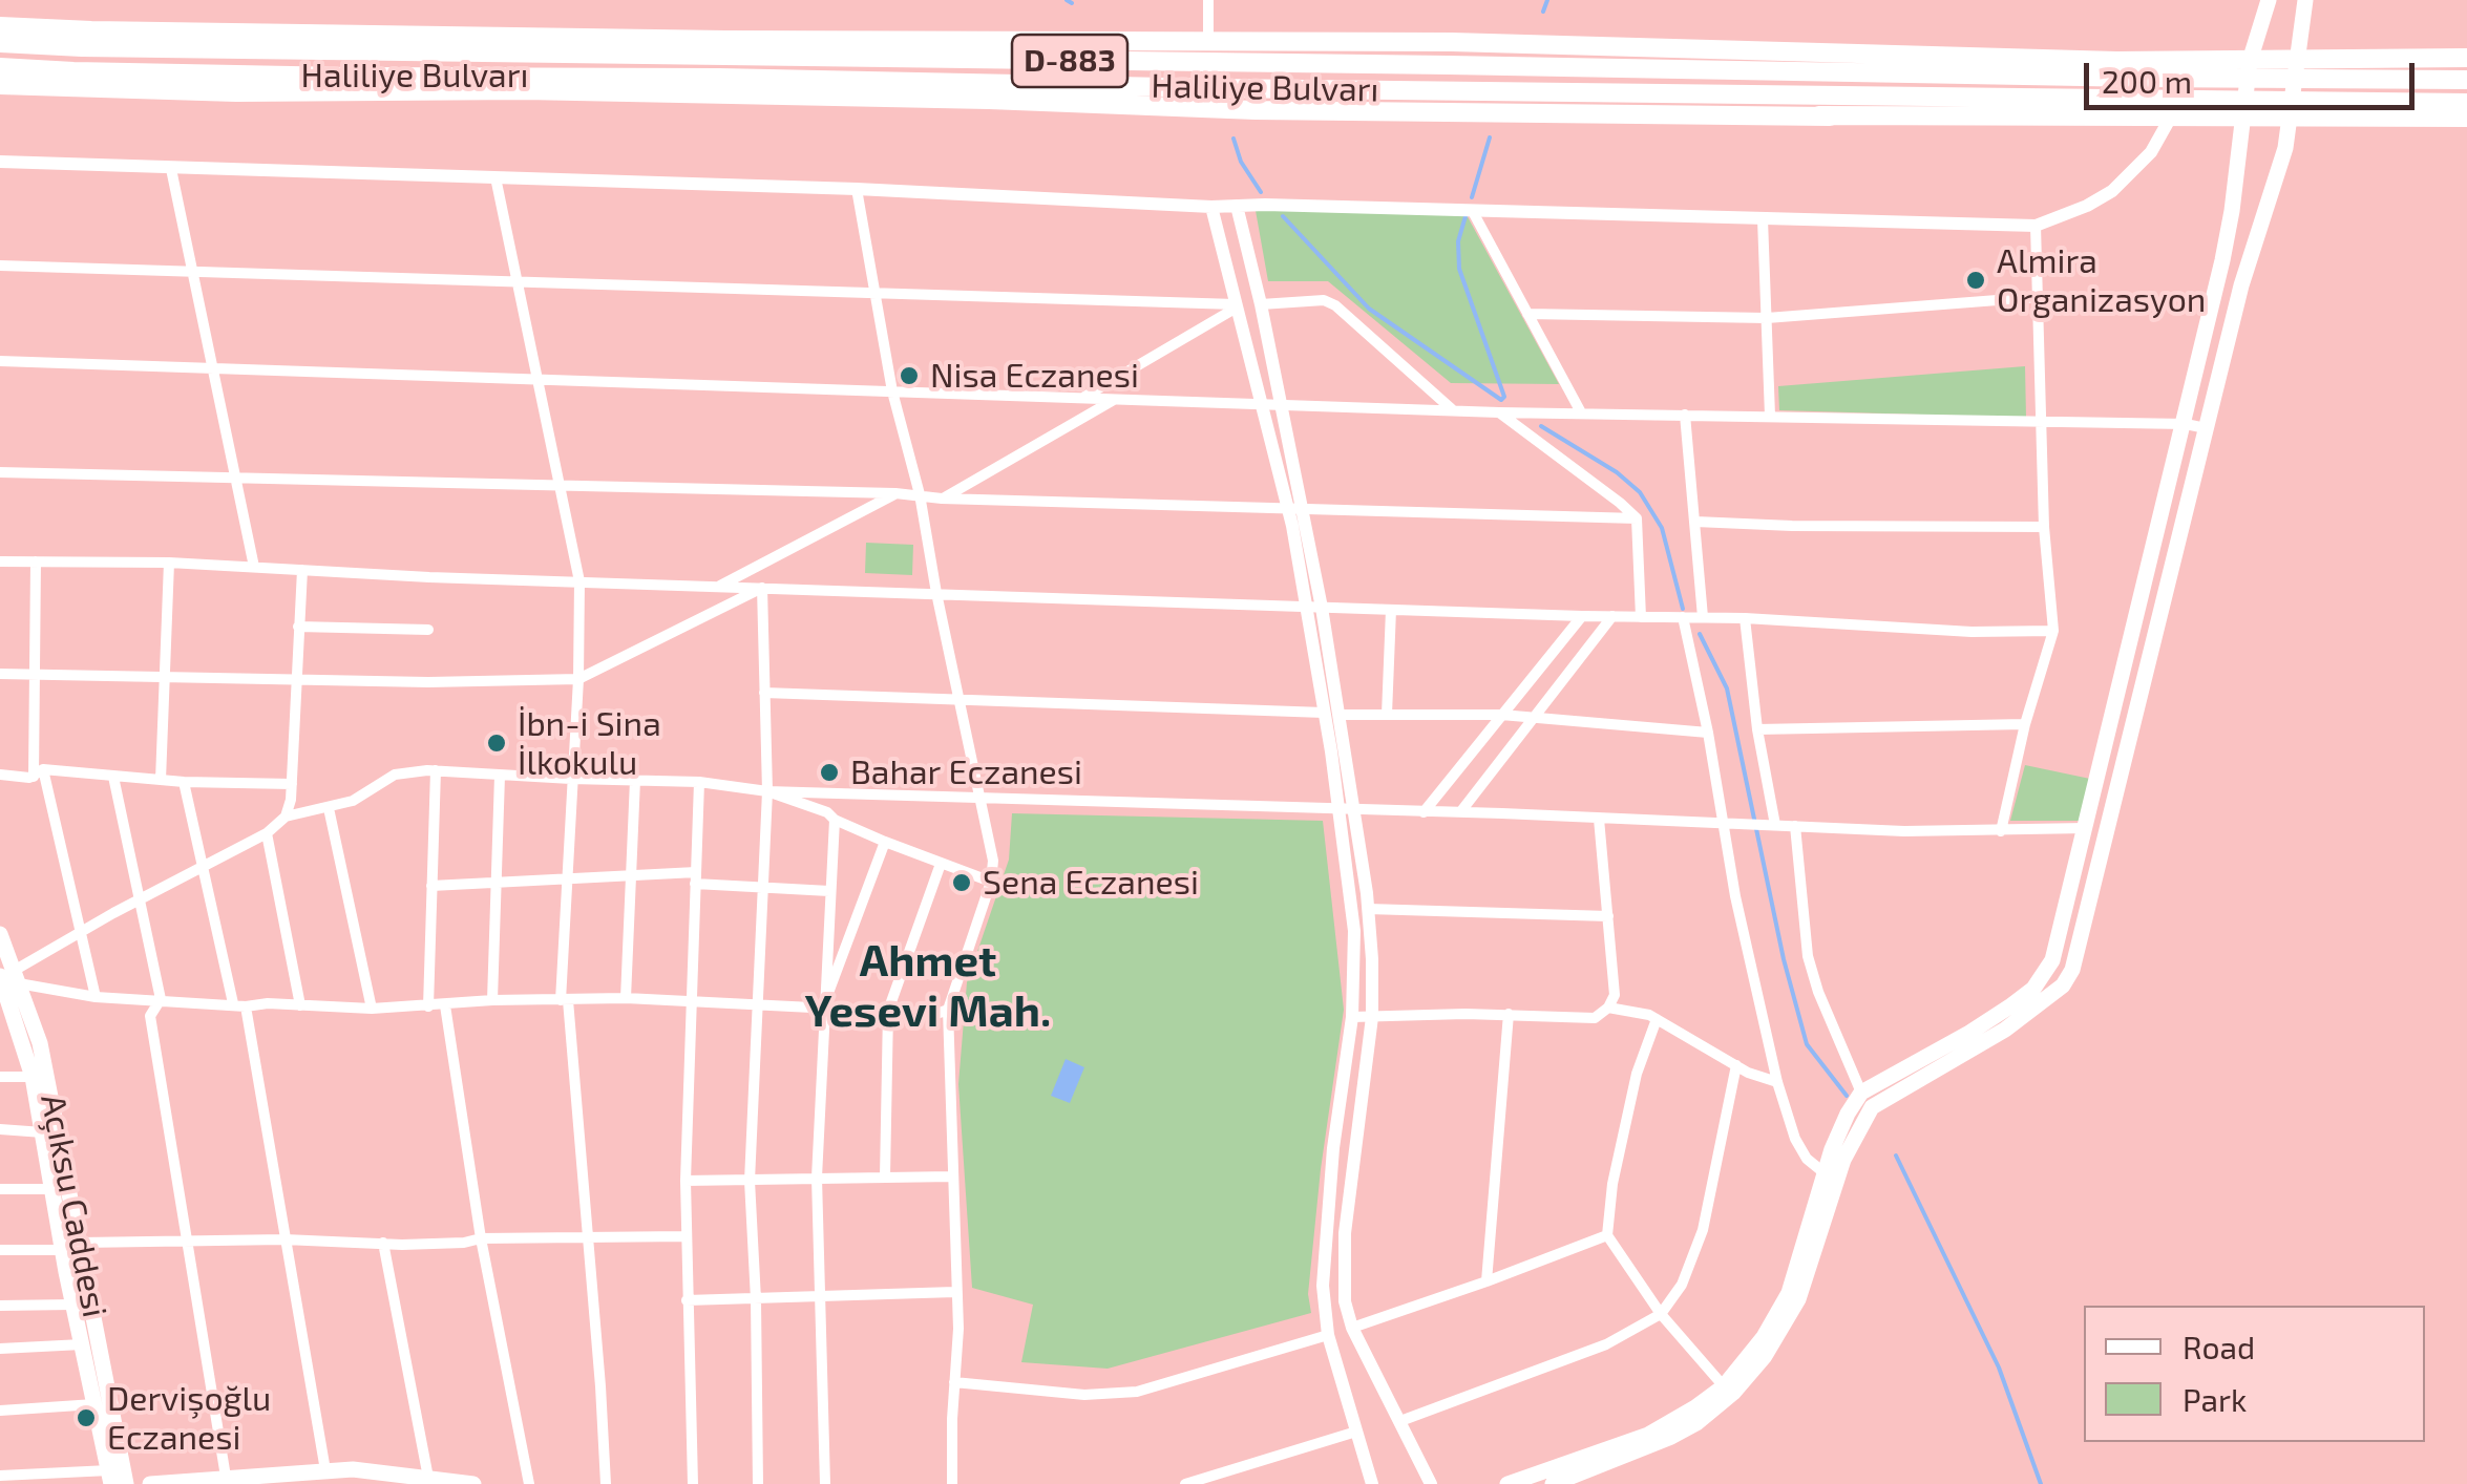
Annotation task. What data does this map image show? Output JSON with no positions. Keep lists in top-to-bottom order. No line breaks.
{"streets":{"highway":["D-883","Haliliye Bulvarı"],"main road":["Açıksu Caddesi"]},"districts":["Ahmet Yesevi Mah."],"places":["Almira Organizasyon","Nisa Eczanesi","İbn-i Sina İlkokulu","Bahar Eczanesi","Sena Eczanesi","Dervişoğlu Eczanesi"],"legend":["Road","Park"],"scale_bar":"200 m"}
